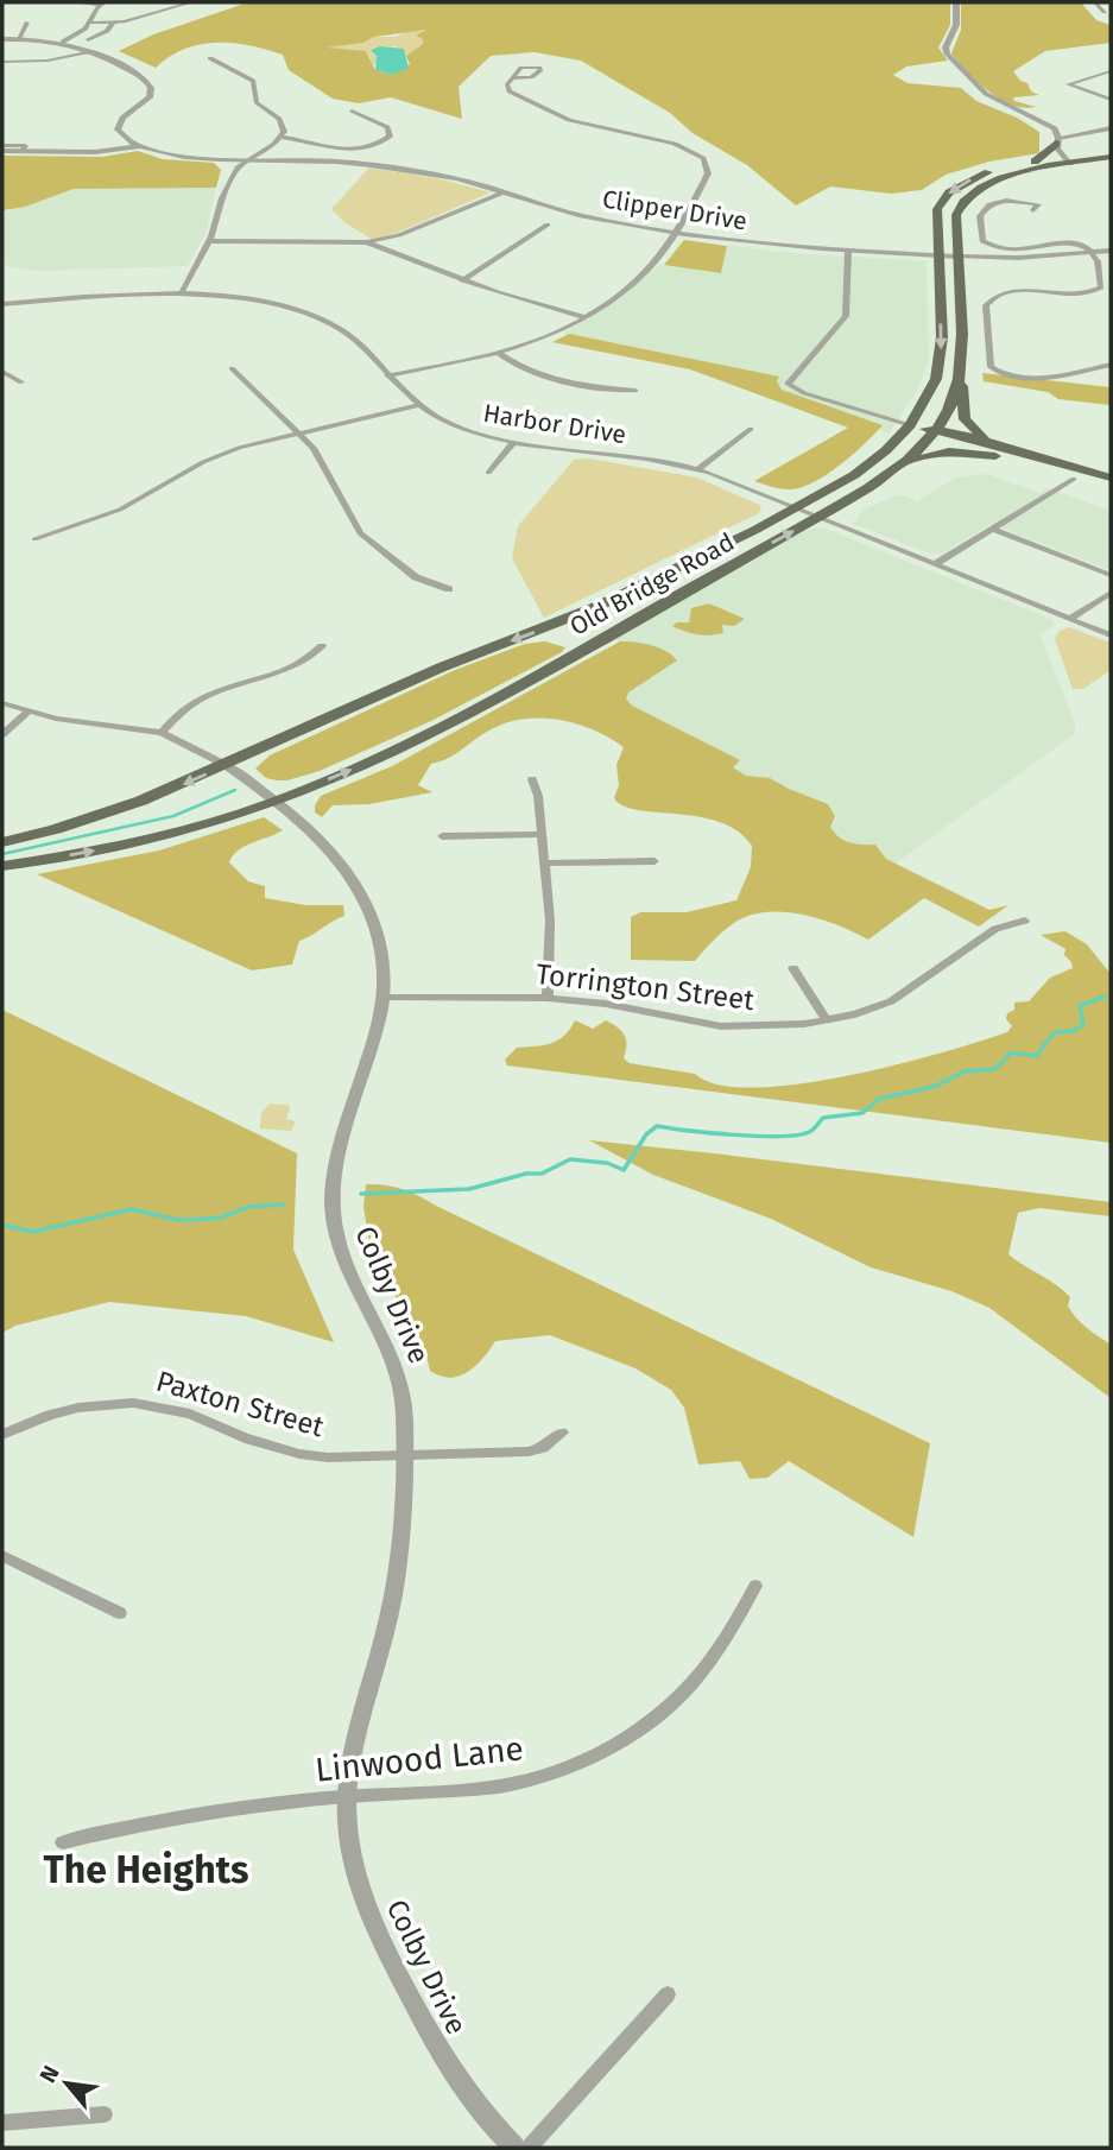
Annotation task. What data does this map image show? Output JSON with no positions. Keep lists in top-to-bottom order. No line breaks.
{"streets":{"main road":["Old Bridge Road"],"street":["Clipper Drive","Harbor Drive","Torrington Street","Colby Drive","Paxton Street","Linwood Lane"]},"crossings":[["Clipper Drive","Old Bridge Road"],["Harbor Drive","Old Bridge Road"],["Old Bridge Road","Colby Drive"],["Torrington Street","Colby Drive"],["Colby Drive","Paxton Street"],["Colby Drive","Linwood Lane"]],"districts":["The Heights"],"north":"top left"}
